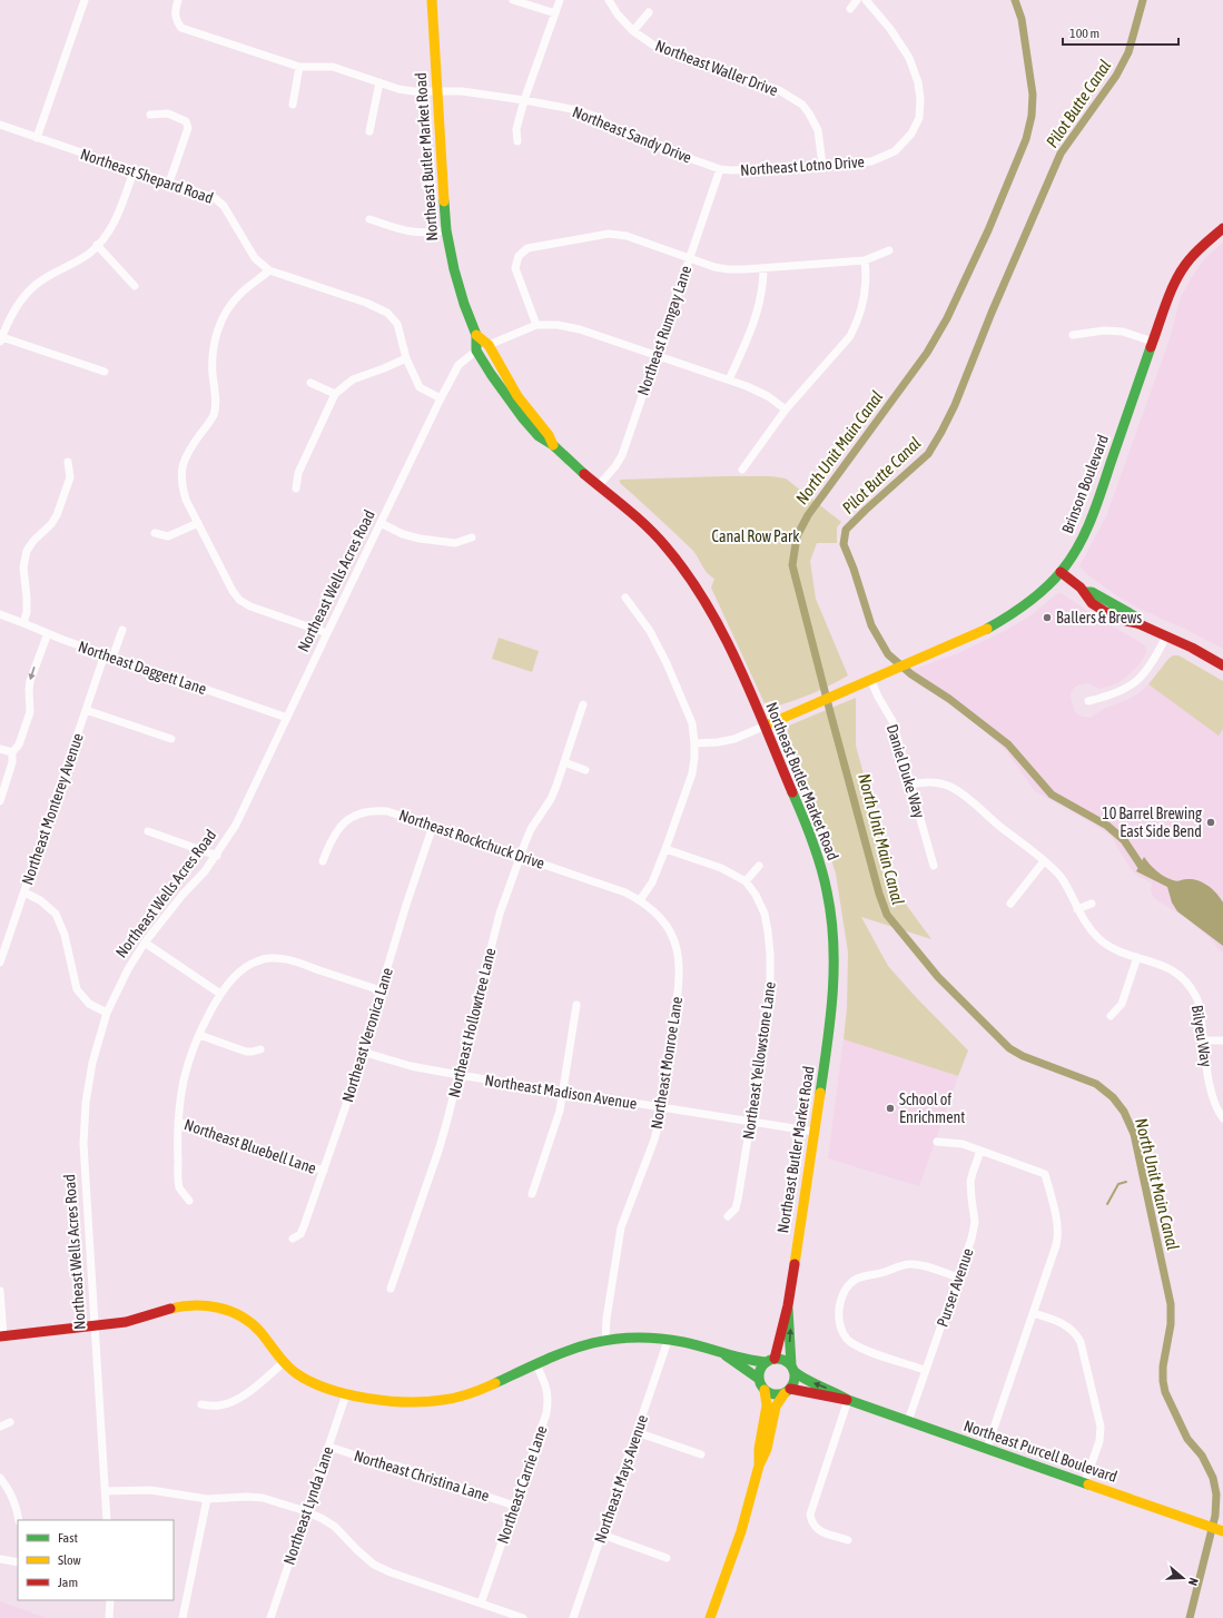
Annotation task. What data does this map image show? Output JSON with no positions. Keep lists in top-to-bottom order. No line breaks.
{"streets":{"street":["Northeast Waller Drive","Northeast Sandy Drive","Northeast Butler Market Road","Northeast Lotno Drive","Northeast Shepard Road","Northeast Rumgay Lane","Brinson Boulevard","Northeast Wells Acres Road","Northeast Daggett Lane","Daniel Duke Way","Northeast Monterey Avenue","Northeast Rockchuck Drive","Northeast Hollowtree Lane","Northeast Veronica Lane","Bilyeu Way","Northeast Yellowstone Lane","Northeast Monroe Lane","Northeast Madison Avenue","Northeast Bluebell Lane","Purser Avenue","Northeast Purcell Boulevard","Northeast Christina Lane","Northeast Mays Avenue","Northeast Carrie Lane","Northeast Lynda Lane"]},"crossings":[["Northeast Waller Drive","Northeast Lotno Drive"],["Northeast Sandy Drive","Northeast Butler Market Road"],["Northeast Sandy Drive","Northeast Lotno Drive"],["Northeast Sandy Drive","Northeast Rumgay Lane"],["Northeast Butler Market Road","Northeast Rumgay Lane"],["Northeast Butler Market Road","Brinson Boulevard"],["Northeast Butler Market Road","Northeast Wells Acres Road"],["Northeast Butler Market Road","Northeast Madison Avenue"],["Northeast Butler Market Road","Northeast Purcell Boulevard"],["Northeast Lotno Drive","Northeast Rumgay Lane"],["Northeast Shepard Road","Northeast Wells Acres Road"],["Brinson Boulevard","Daniel Duke Way"],["Northeast Wells Acres Road","Northeast Daggett Lane"],["Northeast Daggett Lane","Northeast Monterey Avenue"],["Daniel Duke Way","Bilyeu Way"],["Northeast Rockchuck Drive","Northeast Hollowtree Lane"],["Northeast Rockchuck Drive","Northeast Veronica Lane"],["Northeast Rockchuck Drive","Northeast Monroe Lane"],["Northeast Hollowtree Lane","Northeast Madison Avenue"],["Northeast Veronica Lane","Northeast Madison Avenue"],["Northeast Veronica Lane","Northeast Bluebell Lane"],["Northeast Yellowstone Lane","Northeast Madison Avenue"],["Northeast Monroe Lane","Northeast Madison Avenue"],["Purser Avenue","Northeast Purcell Boulevard"],["Northeast Christina Lane","Northeast Carrie Lane"],["Northeast Christina Lane","Northeast Lynda Lane"]],"water":["Pilot Butte Canal","North Unit Main Canal"],"parks":["Canal Row Park"],"places":["Ballers & Brews","10 Barrel Brewing East Side Bend","School of Enrichment"],"legend":["Fast","Slow","Jam"],"scale_bar":"100 m","north":"right"}
